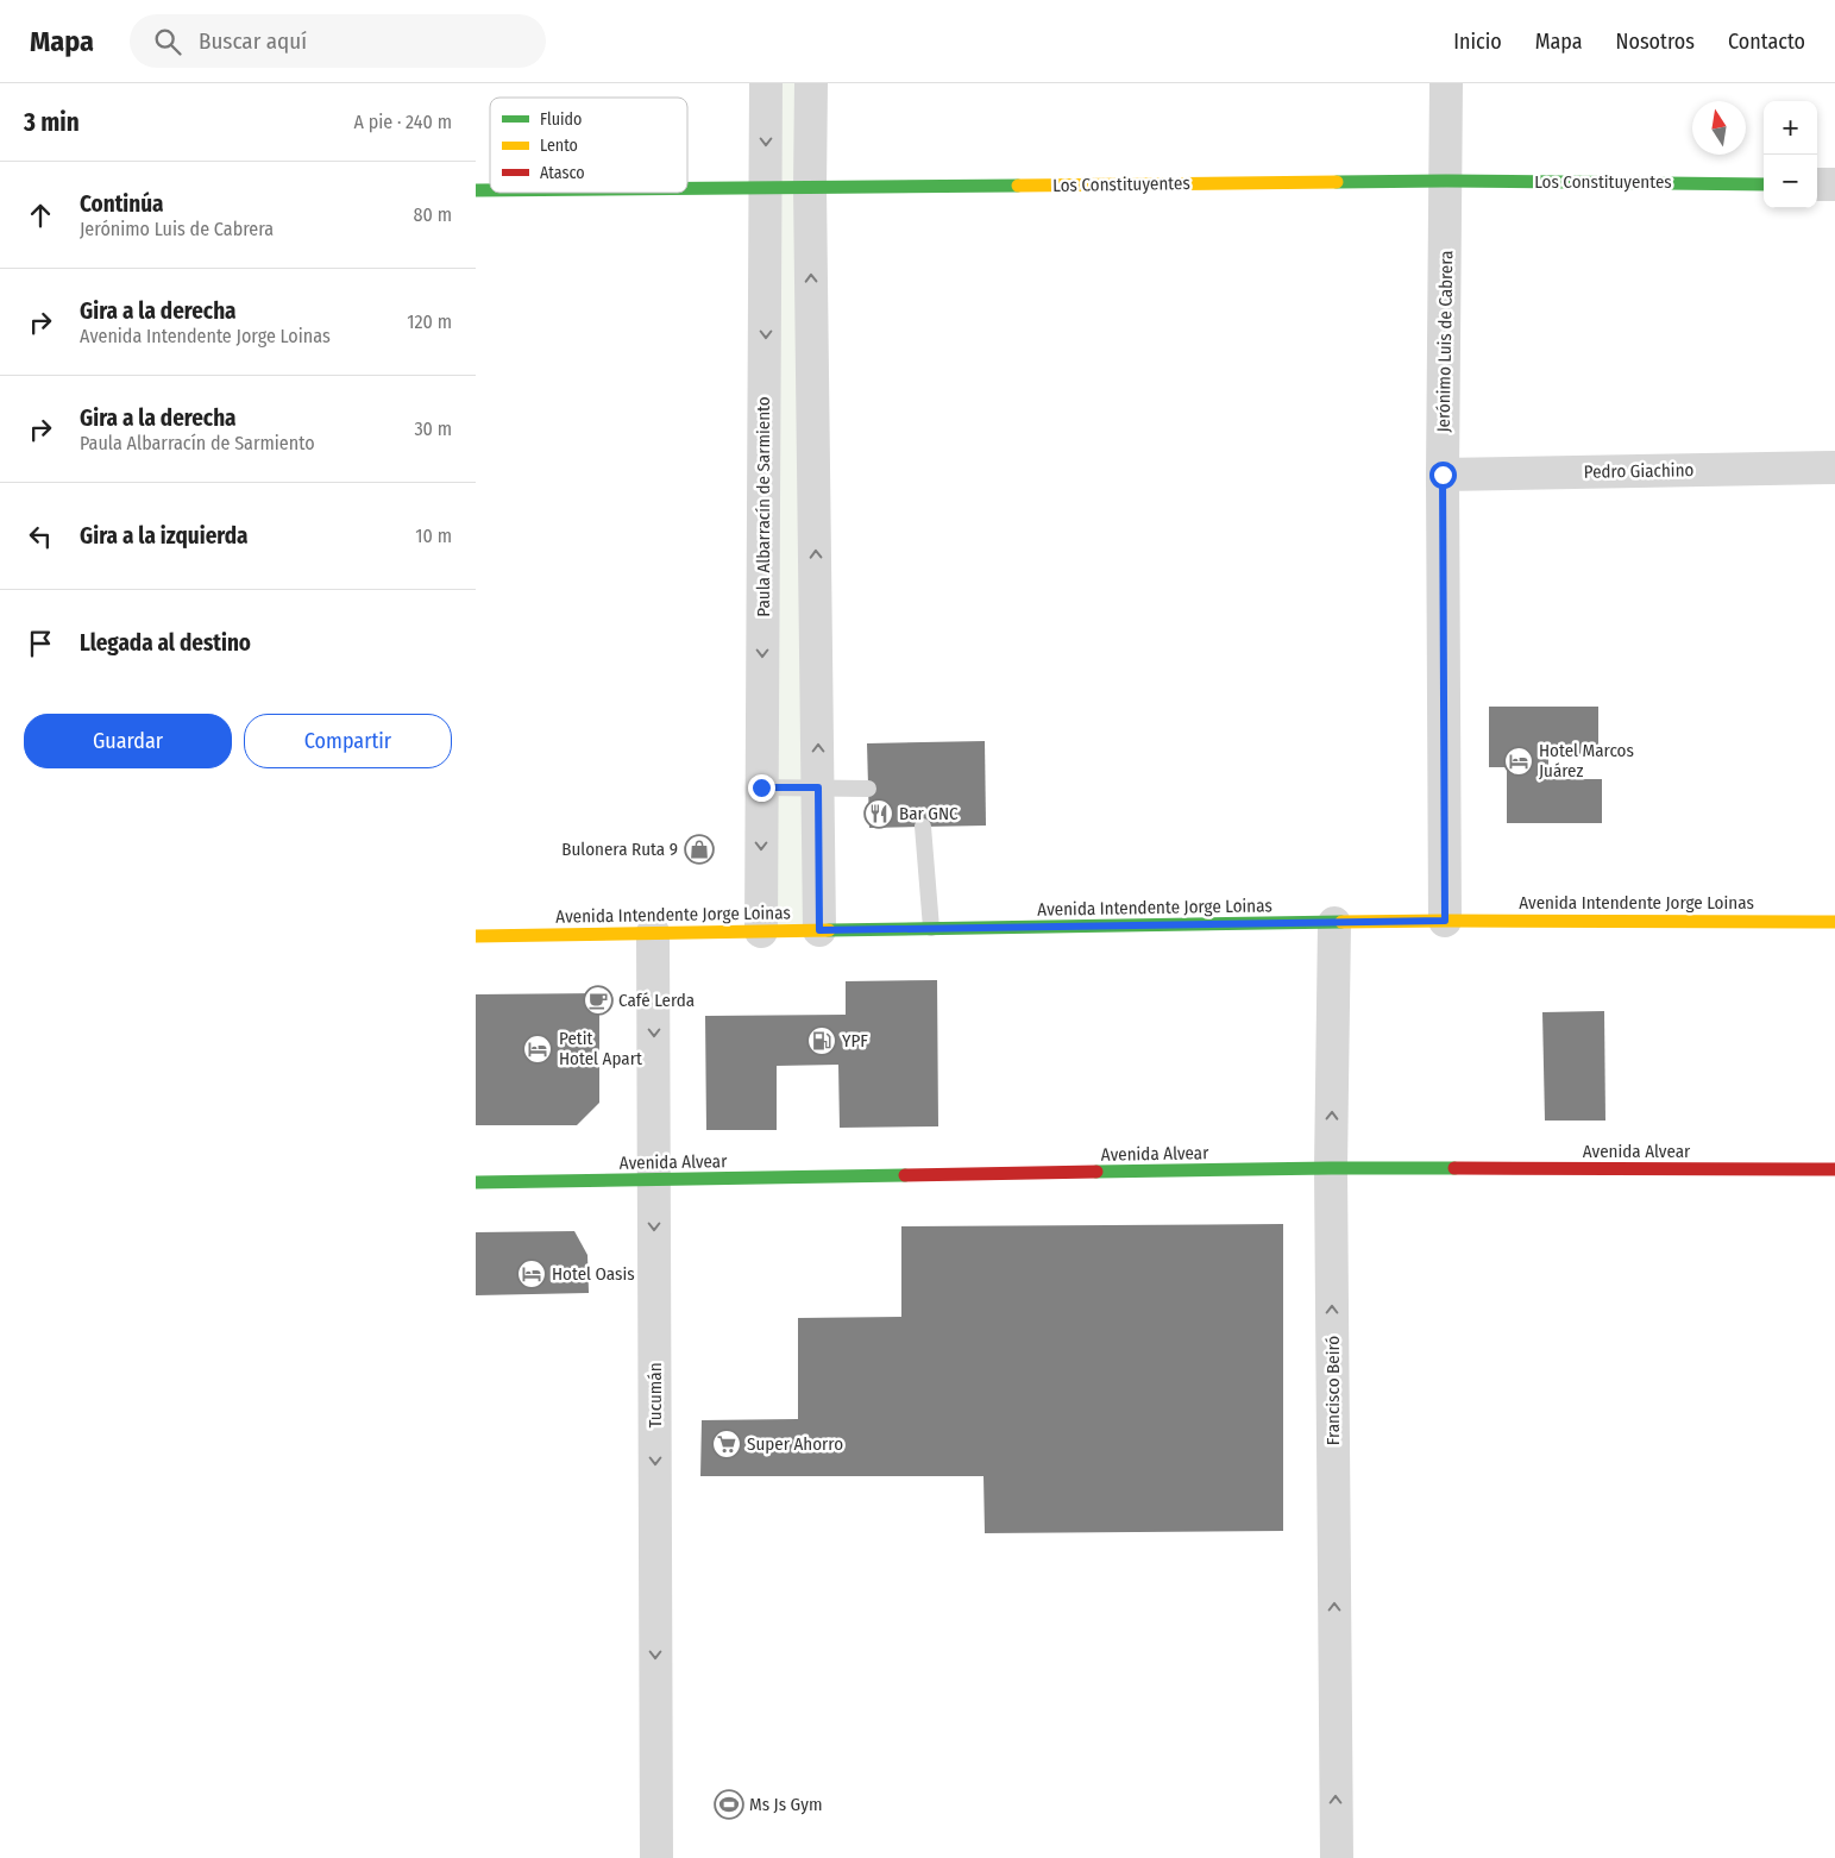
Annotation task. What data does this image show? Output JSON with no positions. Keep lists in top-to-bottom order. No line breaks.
{"streets":{"street":["Los Constituyentes","Jerónimo Luis de Cabrera","Pedro Giachino","Paula Albarracín de Sarmiento","Avenida Intendente Jorge Loinas","Avenida Alvear","Francisco Beiró","Tucumán"]},"crossings":[["Los Constituyentes","Jerónimo Luis de Cabrera"],["Los Constituyentes","Paula Albarracín de Sarmiento"],["Jerónimo Luis de Cabrera","Pedro Giachino"],["Jerónimo Luis de Cabrera","Avenida Intendente Jorge Loinas"],["Paula Albarracín de Sarmiento","Avenida Intendente Jorge Loinas"],["Avenida Intendente Jorge Loinas","Francisco Beiró"],["Avenida Intendente Jorge Loinas","Tucumán"],["Avenida Alvear","Francisco Beiró"],["Avenida Alvear","Tucumán"]],"one_way":["Francisco Beiró","Tucumán"],"places":{"hotel":["Hotel Marcos Juárez","Petit Hotel Apart","Hotel Oasis"],"restaurant":["Bar GNC"],"shop":["Bulonera Ruta 9"],"cafe":["Café Lerda"],"fuel station":["YPF"],"supermarket":["Super Ahorro"],"sports":["Ms Js Gym"]},"legend":["Fluido","Lento","Atasco"],"north":"top","page":{"header":"Mapa","search":"Buscar aquí","nav":["Inicio","Mapa","Nosotros","Contacto"],"heading":["3 min","A pie · 240 m"],"map_buttons":["+","−"],"list":[["Continúa","Jerónimo Luis de Cabrera","80 m"],["Gira a la derecha","Avenida Intendente Jorge Loinas","120 m"],["Gira a la derecha","Paula Albarracín de Sarmiento","30 m"],["Gira a la izquierda","10 m"],"Llegada al destino"],"buttons":["Guardar","Compartir"]}}
